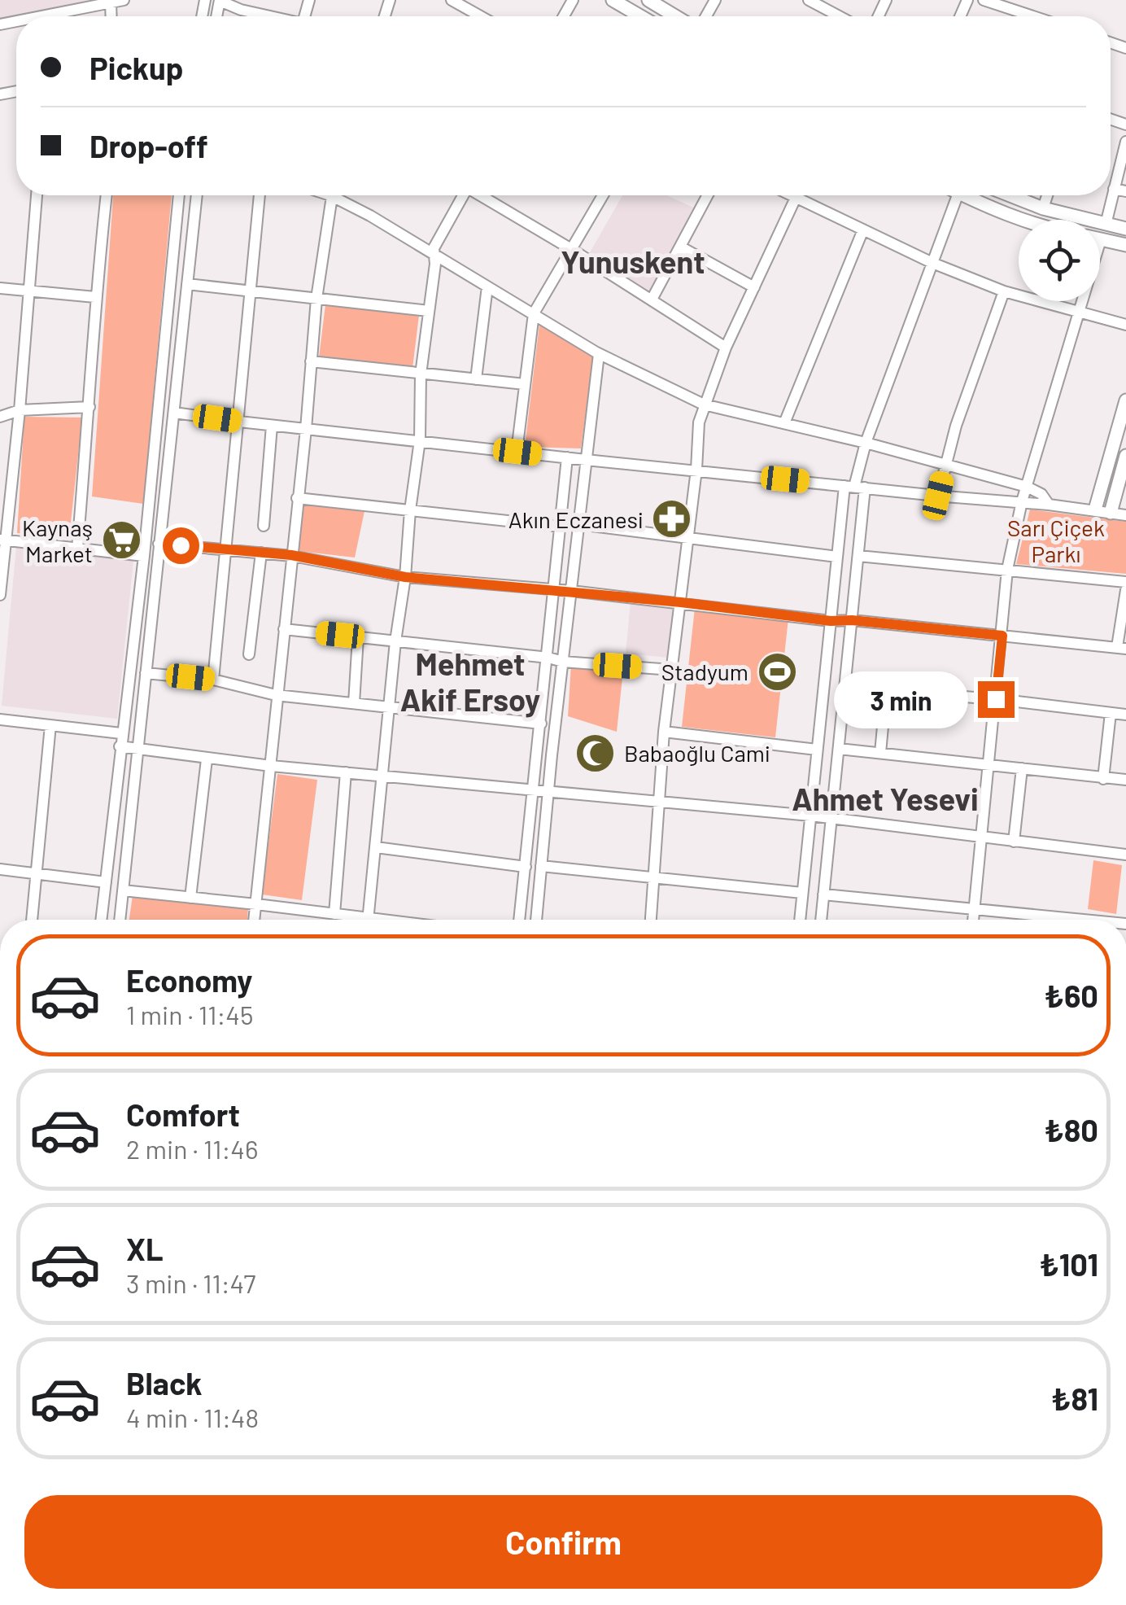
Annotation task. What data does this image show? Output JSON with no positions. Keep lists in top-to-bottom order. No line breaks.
{"districts":["Yunuskent","Mehmet Akif Ersoy","Ahmet Yesevi"],"parks":["Sarı Çiçek Parkı"],"places":{"pharmacy":["Akın Eczanesi"],"supermarket":["Kaynaş Market"],"sports":["Stadyum"],"mosque":["Babaoğlu Cami"]},"page":{"banner":["Pickup","Drop-off"],"bubble":"3 min","list":[{"name":"Economy","note":"1 min · 11:45","value":"₺60"},{"name":"Comfort","note":"2 min · 11:46","value":"₺80"},{"name":"XL","note":"3 min · 11:47","value":"₺101"},{"name":"Black","note":"4 min · 11:48","value":"₺81"}],"buttons":"Confirm"}}
